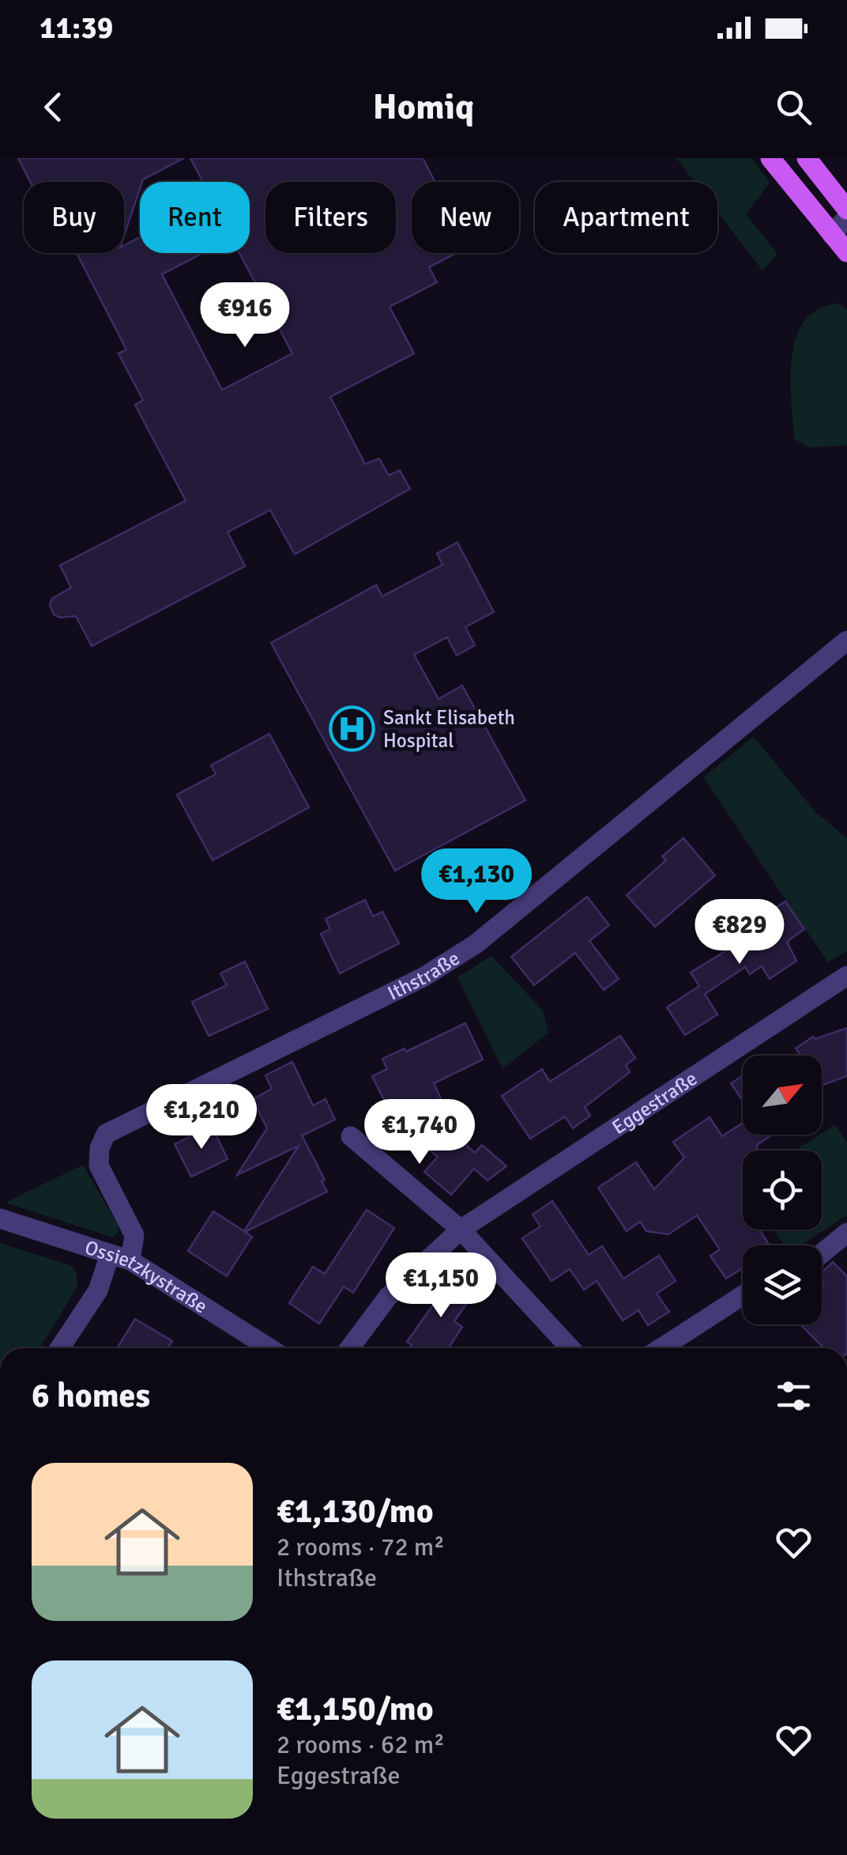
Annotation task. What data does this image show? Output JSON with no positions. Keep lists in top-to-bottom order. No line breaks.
{"streets":{"street":["Ithstraße","Eggestraße","Ossietzkystraße"]},"crossings":[["Ithstraße","Ossietzkystraße"]],"places":{"hospital":["Sankt Elisabeth Hospital"]},"north":"top right","page":{"status":"11:39","header":"Homiq","chip":["Buy","Rent","Filters","New","Apartment"],"price":["€916","€1,130","€829","€1,210","€1,740","€1,150"],"heading":"6 homes","list":[{"name":"€1,130/mo","note":"2 rooms · 72 m² · Ithstraße"},{"name":"€1,150/mo","note":"2 rooms · 62 m² · Eggestraße"}]}}
